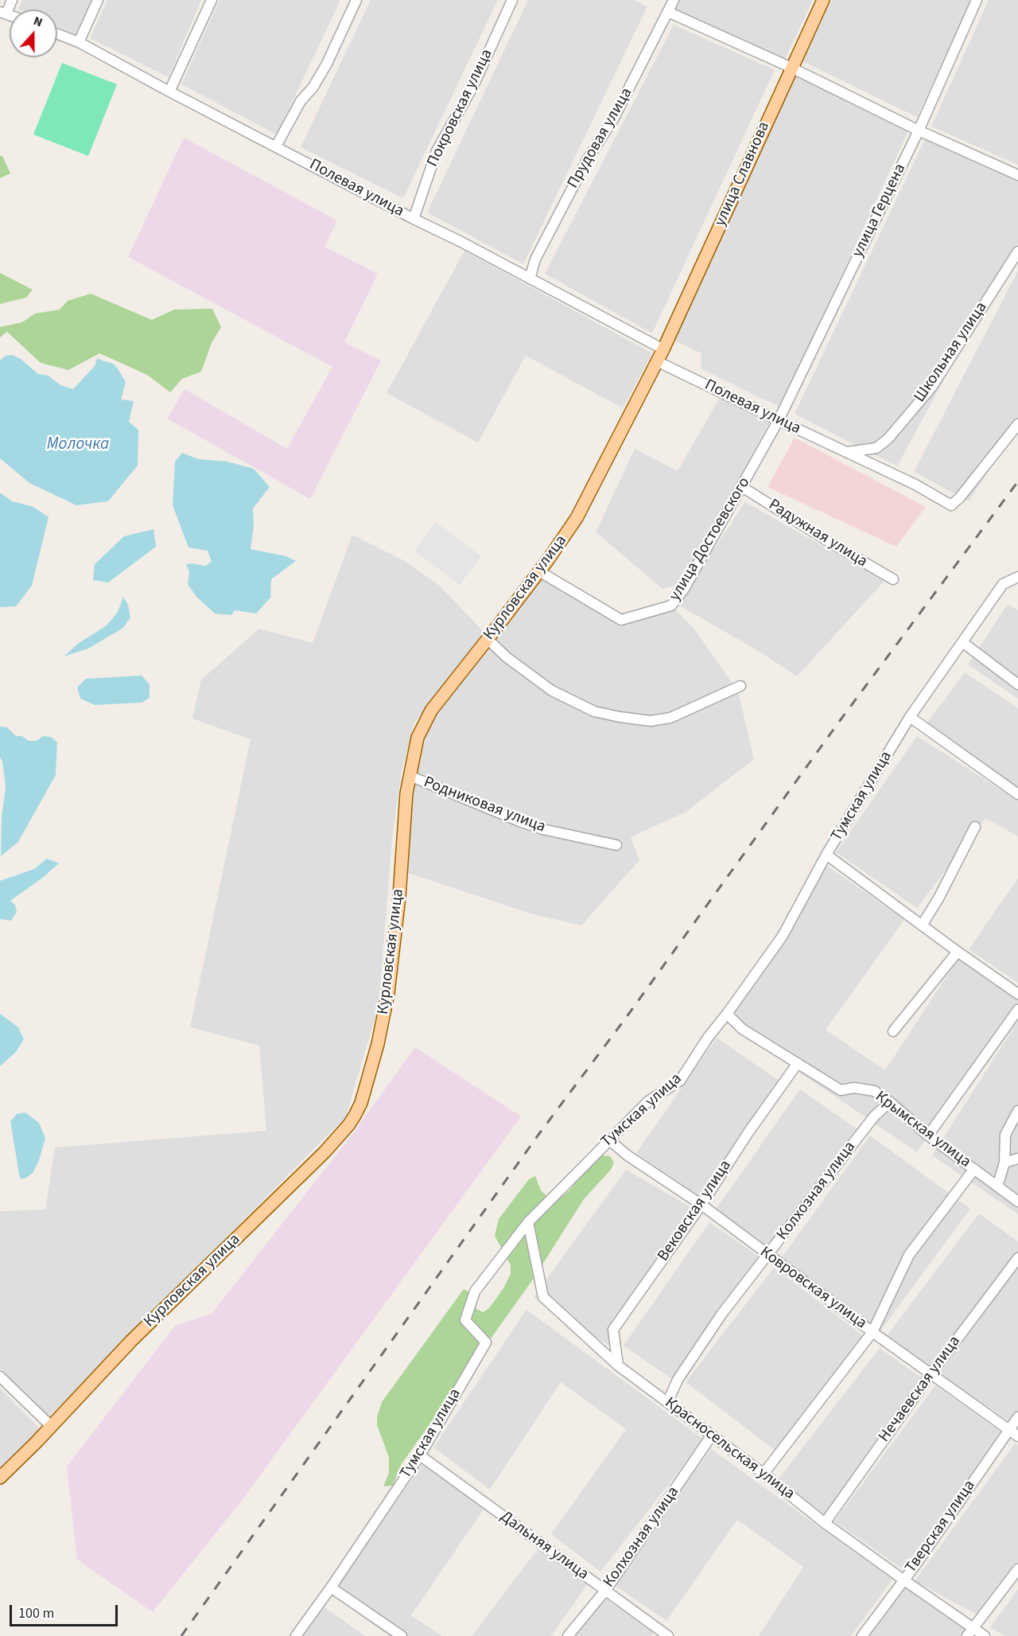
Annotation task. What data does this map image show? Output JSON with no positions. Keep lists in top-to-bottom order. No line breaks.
{"streets":{"main road":["улица Славнова","Курловская улица"],"street":["Покровская улица","Прудовая улица","Полевая улица","улица Герцена","Школьная улица","Радужная улица","улица Достоевского","Тумская улица","Родниковая улица","Крымская улица","Колхозная улица","Вековская улица","Ковровская улица","Нечаевская улица","Красносельская улица","Тверская улица","Дальняя улица"]},"crossings":[["Покровская улица","Полевая улица"],["Прудовая улица","Полевая улица"],["улица Славнова","Полевая улица"],["улица Славнова","Курловская улица"],["Полевая улица","улица Герцена"],["Полевая улица","Школьная улица"],["Полевая улица","улица Достоевского"],["Полевая улица","Курловская улица"],["улица Герцена","улица Достоевского"],["Радужная улица","улица Достоевского"],["улица Достоевского","Курловская улица"],["Курловская улица","Родниковая улица"],["Тумская улица","Крымская улица"],["Тумская улица","Ковровская улица"],["Тумская улица","Красносельская улица"],["Тумская улица","Дальняя улица"],["Крымская улица","Колхозная улица"],["Крымская улица","Вековская улица"],["Колхозная улица","Ковровская улица"],["Колхозная улица","Красносельская улица"],["Колхозная улица","Дальняя улица"],["Вековская улица","Ковровская улица"],["Вековская улица","Красносельская улица"],["Ковровская улица","Нечаевская улица"],["Ковровская улица","Тверская улица"],["Нечаевская улица","Красносельская улица"],["Красносельская улица","Тверская улица"]],"water":["Молочка"],"scale_bar":"100 m","north":"top"}
